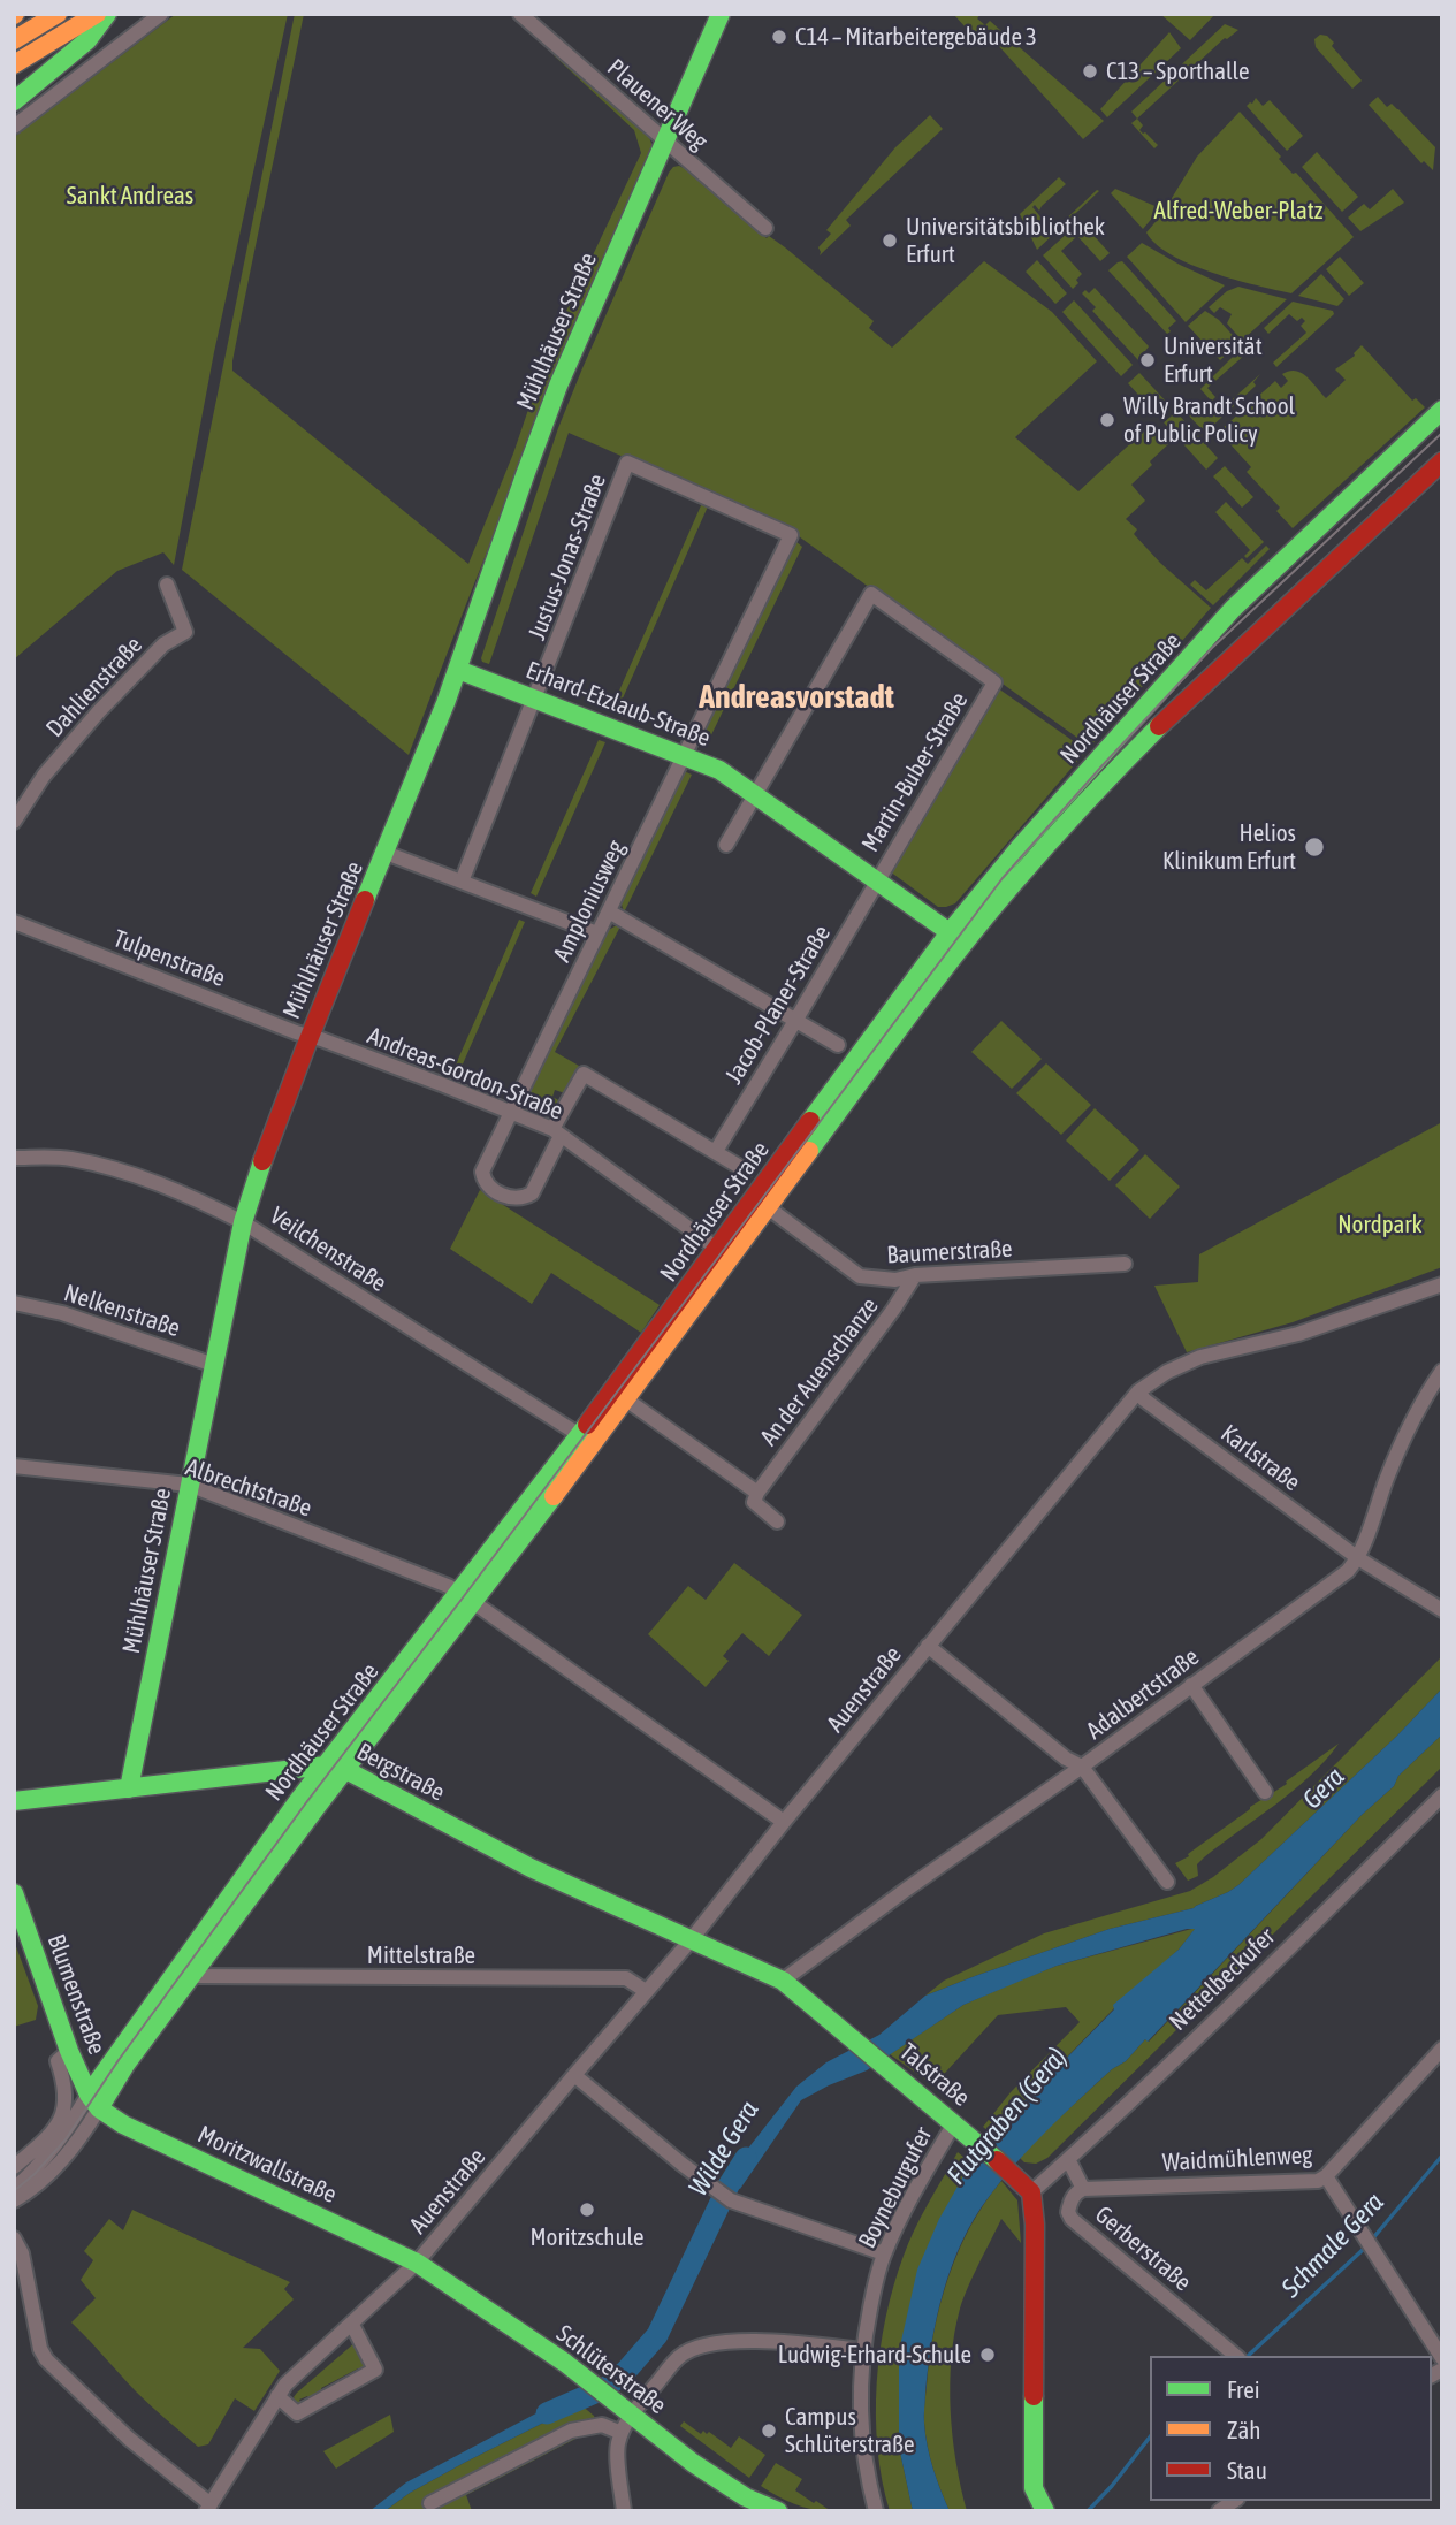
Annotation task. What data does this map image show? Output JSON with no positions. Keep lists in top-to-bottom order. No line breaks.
{"streets":{"main road":["Mühlhäuser Straße","Nordhäuser Straße","Erhard-Etzlaub-Straße","Bergstraße","Blumenstraße","Talstraße","Moritzwallstraße","Schlüterstraße"],"street":["Plauener Weg","Justus-Jonas-Straße","Dahlienstraße","Martin-Buber-Straße","Amploniusweg","Tulpenstraße","Jacob-Planer-Straße","Andreas-Gordon-Straße","Veilchenstraße","Baumerstraße","Nelkenstraße","An der Auenschanze","Karlstraße","Albrechtstraße","Auenstraße","Adalbertstraße","Mittelstraße","Nettelbeckufer","Waidmühlenweg","Boyneburgufer","Gerberstraße"]},"crossings":[["Plauener Weg","Mühlhäuser Straße"],["Mühlhäuser Straße","Erhard-Etzlaub-Straße"],["Mühlhäuser Straße","Tulpenstraße"],["Mühlhäuser Straße","Andreas-Gordon-Straße"],["Mühlhäuser Straße","Veilchenstraße"],["Mühlhäuser Straße","Nelkenstraße"],["Mühlhäuser Straße","Albrechtstraße"],["Mühlhäuser Straße","Bergstraße"],["Justus-Jonas-Straße","Erhard-Etzlaub-Straße"],["Justus-Jonas-Straße","Amploniusweg"],["Nordhäuser Straße","Erhard-Etzlaub-Straße"],["Nordhäuser Straße","Andreas-Gordon-Straße"],["Nordhäuser Straße","Veilchenstraße"],["Nordhäuser Straße","Baumerstraße"],["Nordhäuser Straße","Albrechtstraße"],["Nordhäuser Straße","Bergstraße"],["Nordhäuser Straße","Mittelstraße"],["Nordhäuser Straße","Blumenstraße"],["Nordhäuser Straße","Moritzwallstraße"],["Erhard-Etzlaub-Straße","Martin-Buber-Straße"],["Erhard-Etzlaub-Straße","Amploniusweg"],["Erhard-Etzlaub-Straße","Jacob-Planer-Straße"],["Martin-Buber-Straße","Jacob-Planer-Straße"],["Amploniusweg","Andreas-Gordon-Straße"],["Tulpenstraße","Andreas-Gordon-Straße"],["Baumerstraße","An der Auenschanze"],["Karlstraße","Auenstraße"],["Karlstraße","Adalbertstraße"],["Albrechtstraße","Auenstraße"],["Auenstraße","Bergstraße"],["Auenstraße","Mittelstraße"],["Auenstraße","Talstraße"],["Auenstraße","Moritzwallstraße"],["Auenstraße","Schlüterstraße"],["Adalbertstraße","Talstraße"],["Bergstraße","Talstraße"],["Nettelbeckufer","Talstraße"],["Nettelbeckufer","Gerberstraße"],["Blumenstraße","Moritzwallstraße"],["Talstraße","Boyneburgufer"],["Waidmühlenweg","Gerberstraße"],["Moritzwallstraße","Schlüterstraße"]],"districts":["Andreasvorstadt"],"water":["Gera","Flutgraben (Gera)","Wilde Gera","Schmale Gera"],"parks":["Sankt Andreas","Alfred-Weber-Platz","Nordpark"],"places":["C14 – Mitarbeitergebäude 3","C13 – Sporthalle","Universitätsbibliothek Erfurt","Universität Erfurt","Willy Brandt School of Public Policy","Helios Klinikum Erfurt","Moritzschule","Ludwig-Erhard-Schule","Campus Schlüterstraße"],"legend":["Frei","Zäh","Stau"]}
